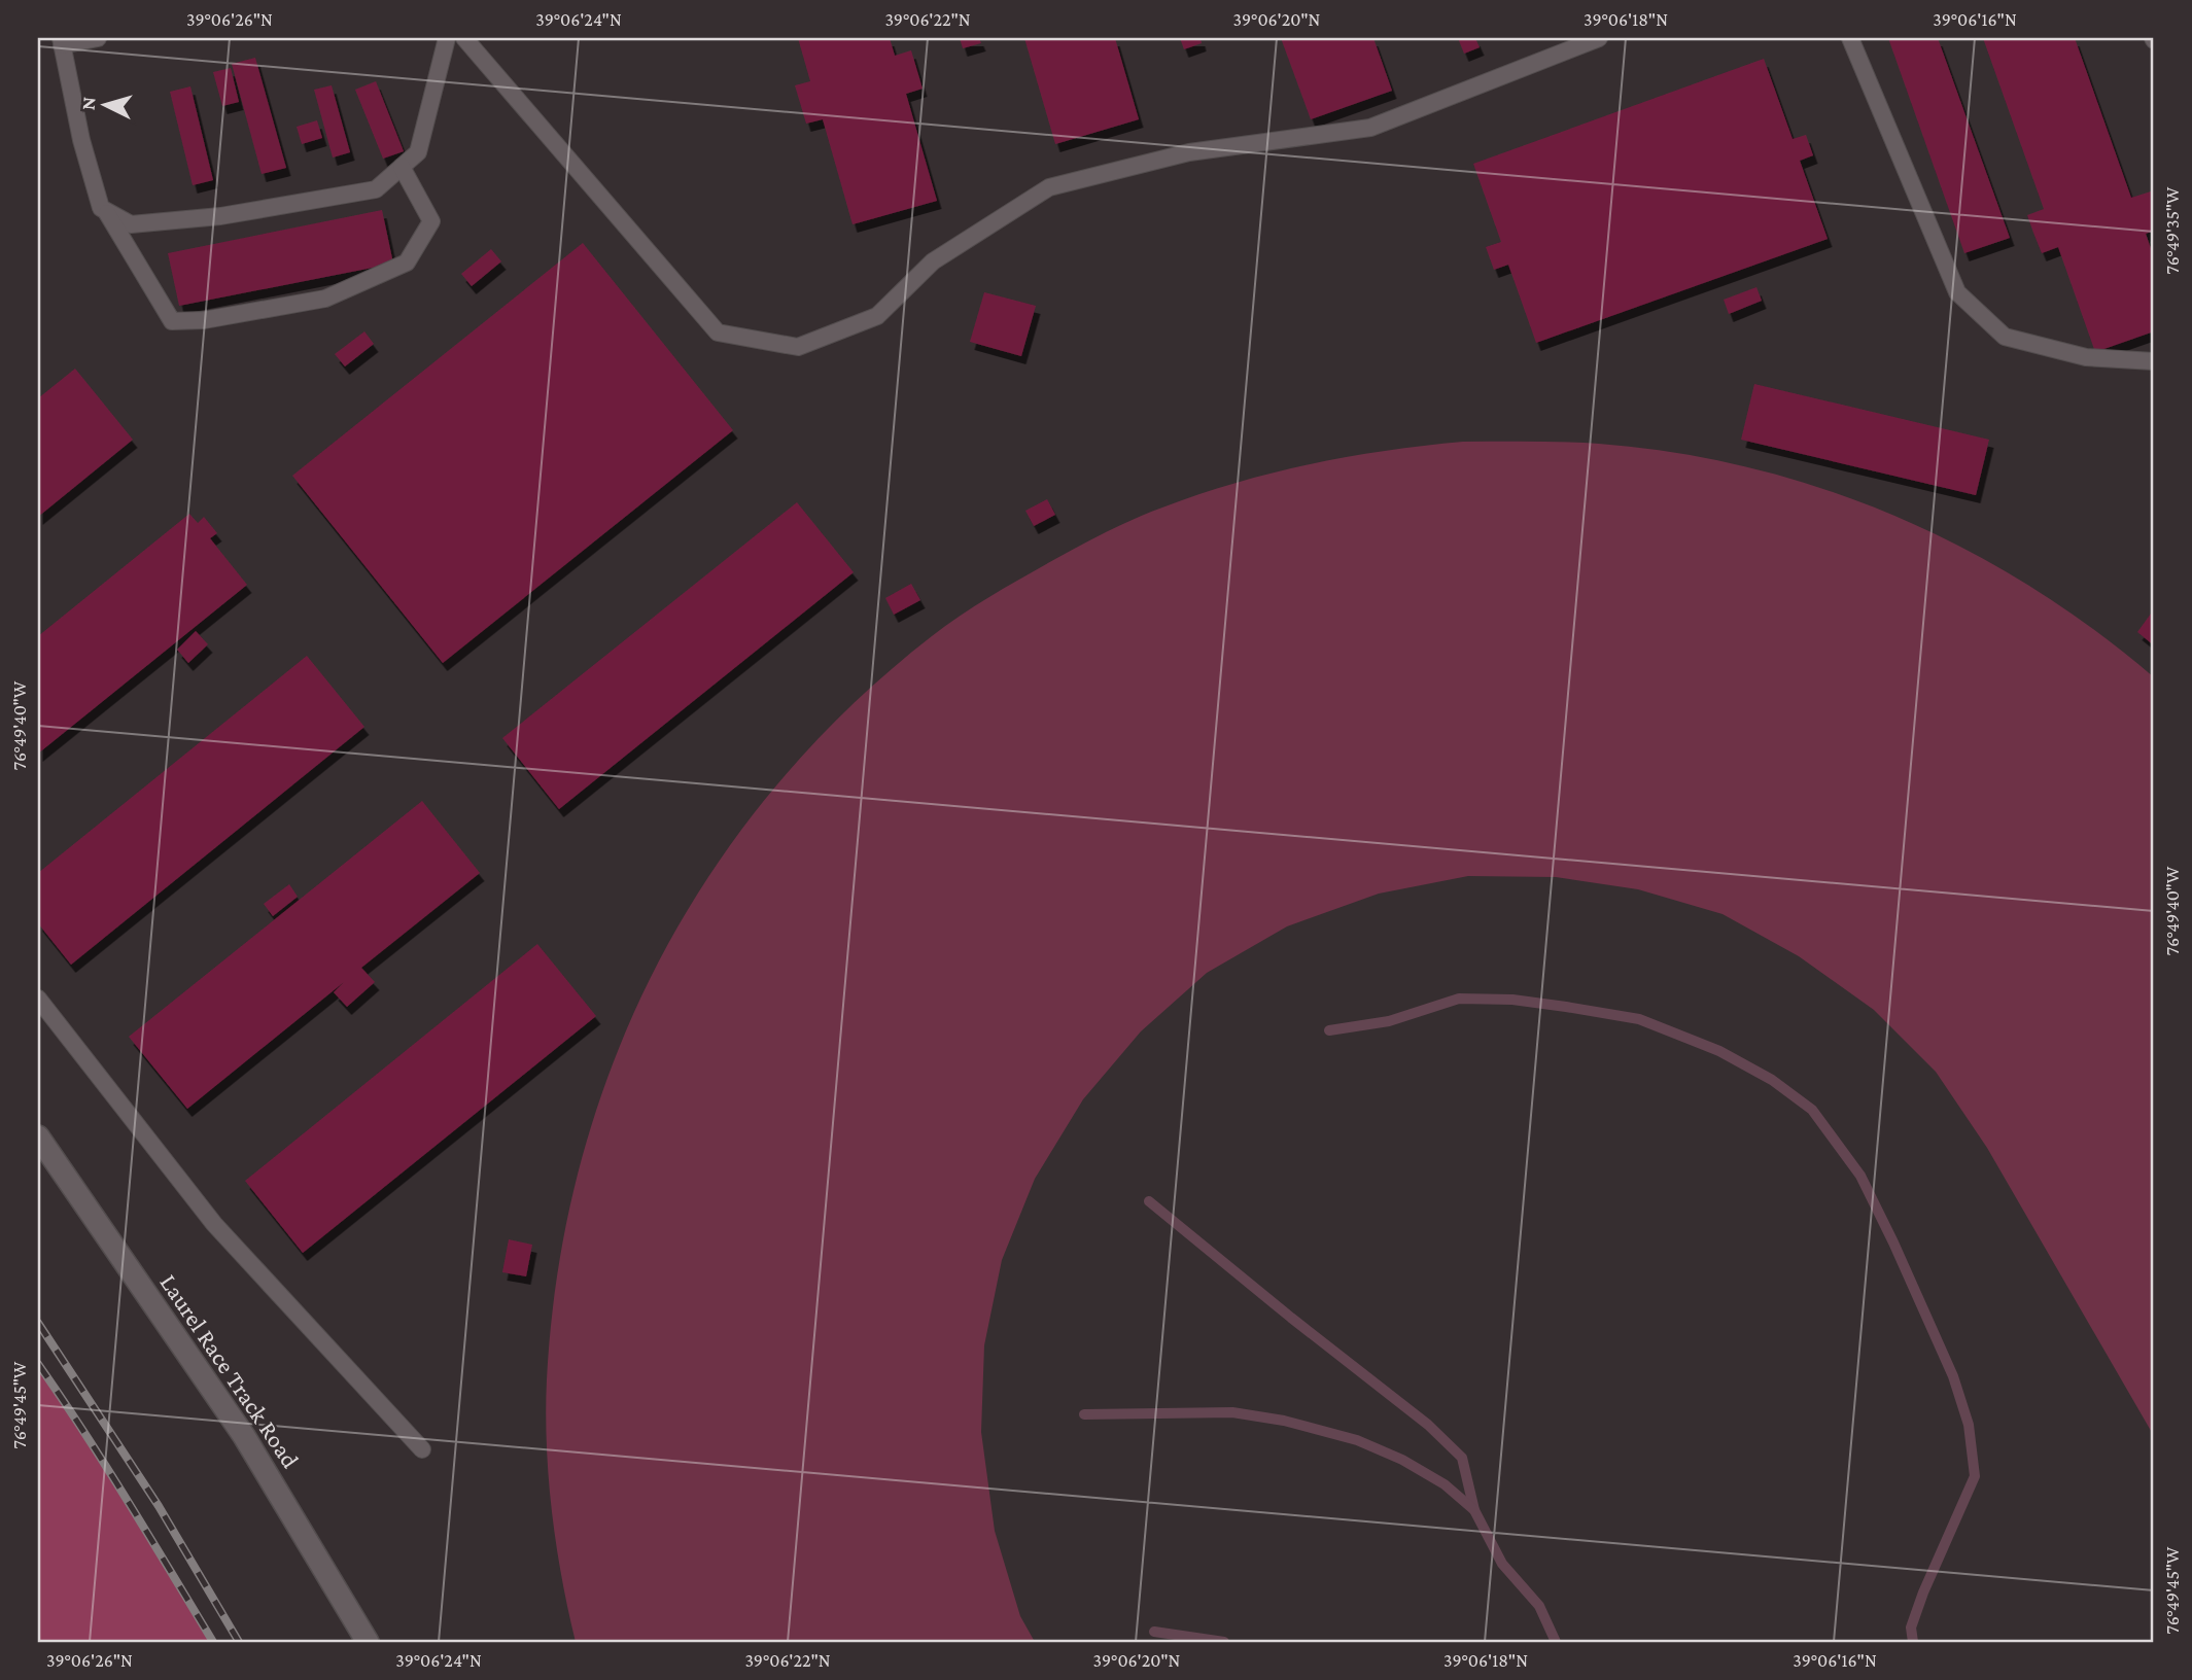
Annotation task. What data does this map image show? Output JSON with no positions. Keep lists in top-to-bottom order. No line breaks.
{"streets":{"street":["Laurel Race Track Road"]},"north":"left","coordinates":["39°06'26\"N","39°06'24\"N","39°06'22\"N","39°06'20\"N","39°06'18\"N","39°06'16\"N","76°49'35\"W","76°49'40\"W","76°49'45\"W"]}
